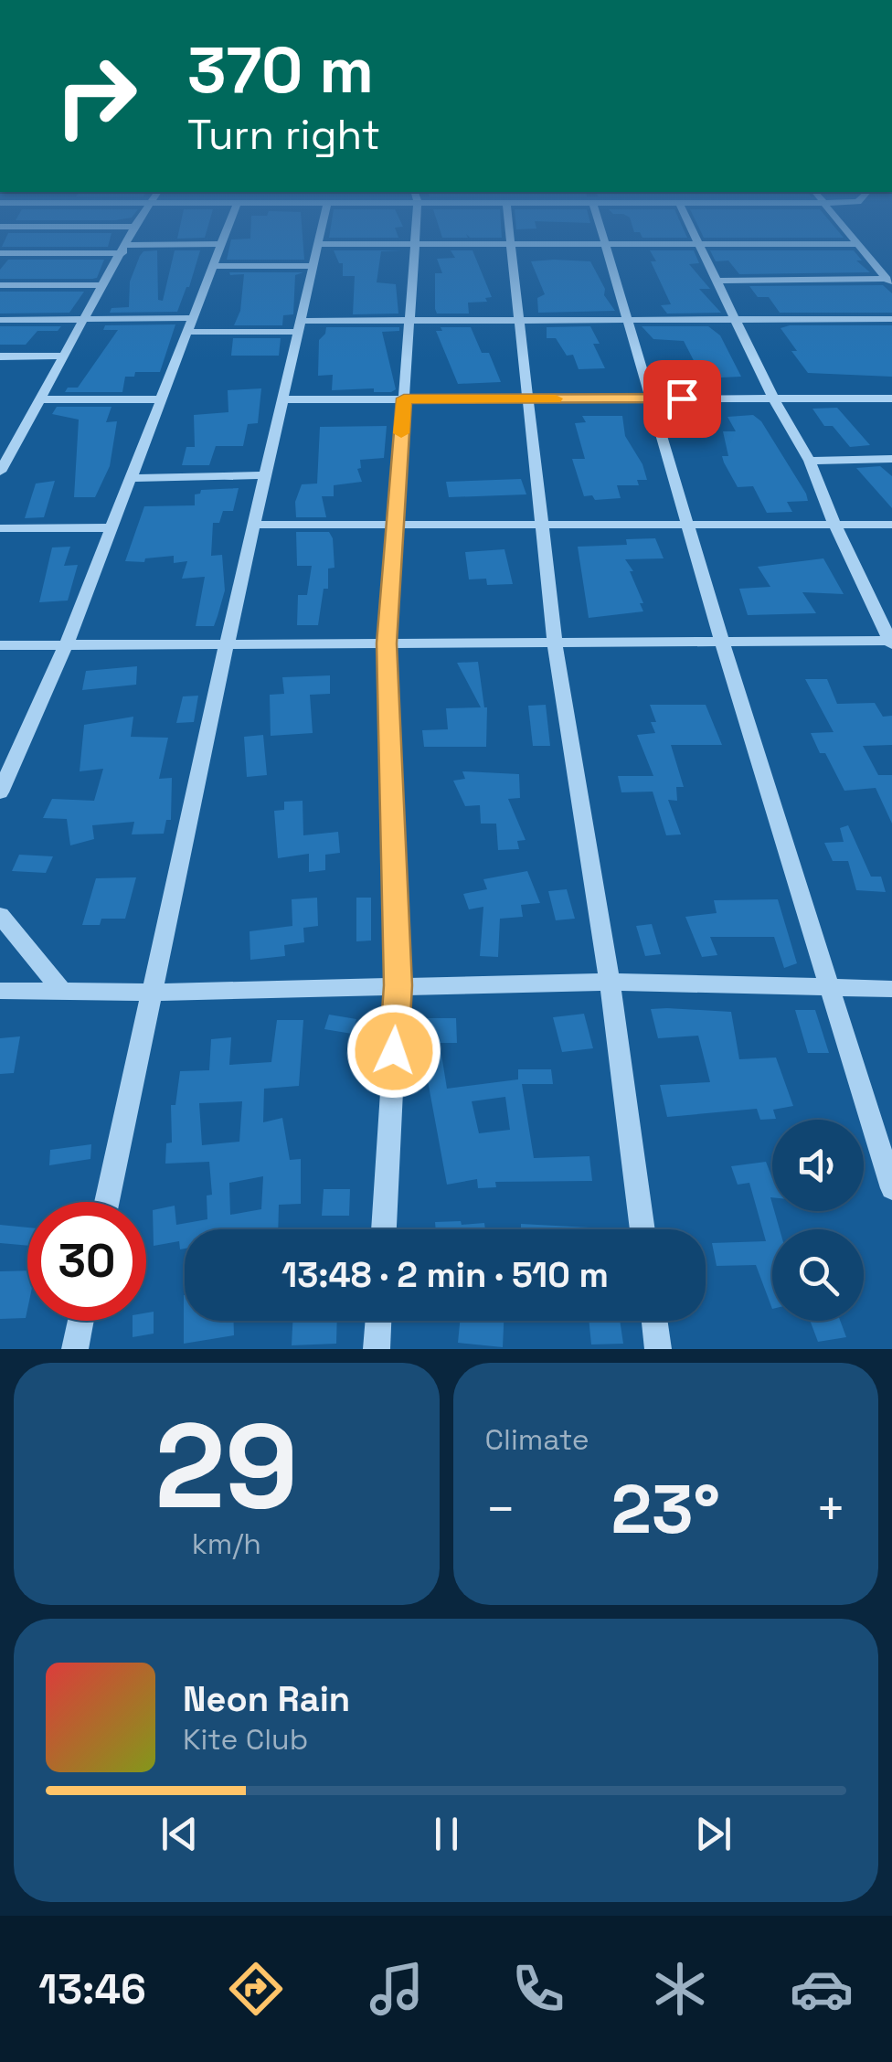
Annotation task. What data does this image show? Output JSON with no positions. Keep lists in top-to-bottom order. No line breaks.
{"page":{"turn":["370 m","Turn right"],"limit":"30","trip":"13:48 · 2 min · 510 m","tile":[["29","km/h"],"Climate"],"heat":["−","23°","+"],"song":["Neon Rain","Kite Club"],"tabs":"13:46"}}
